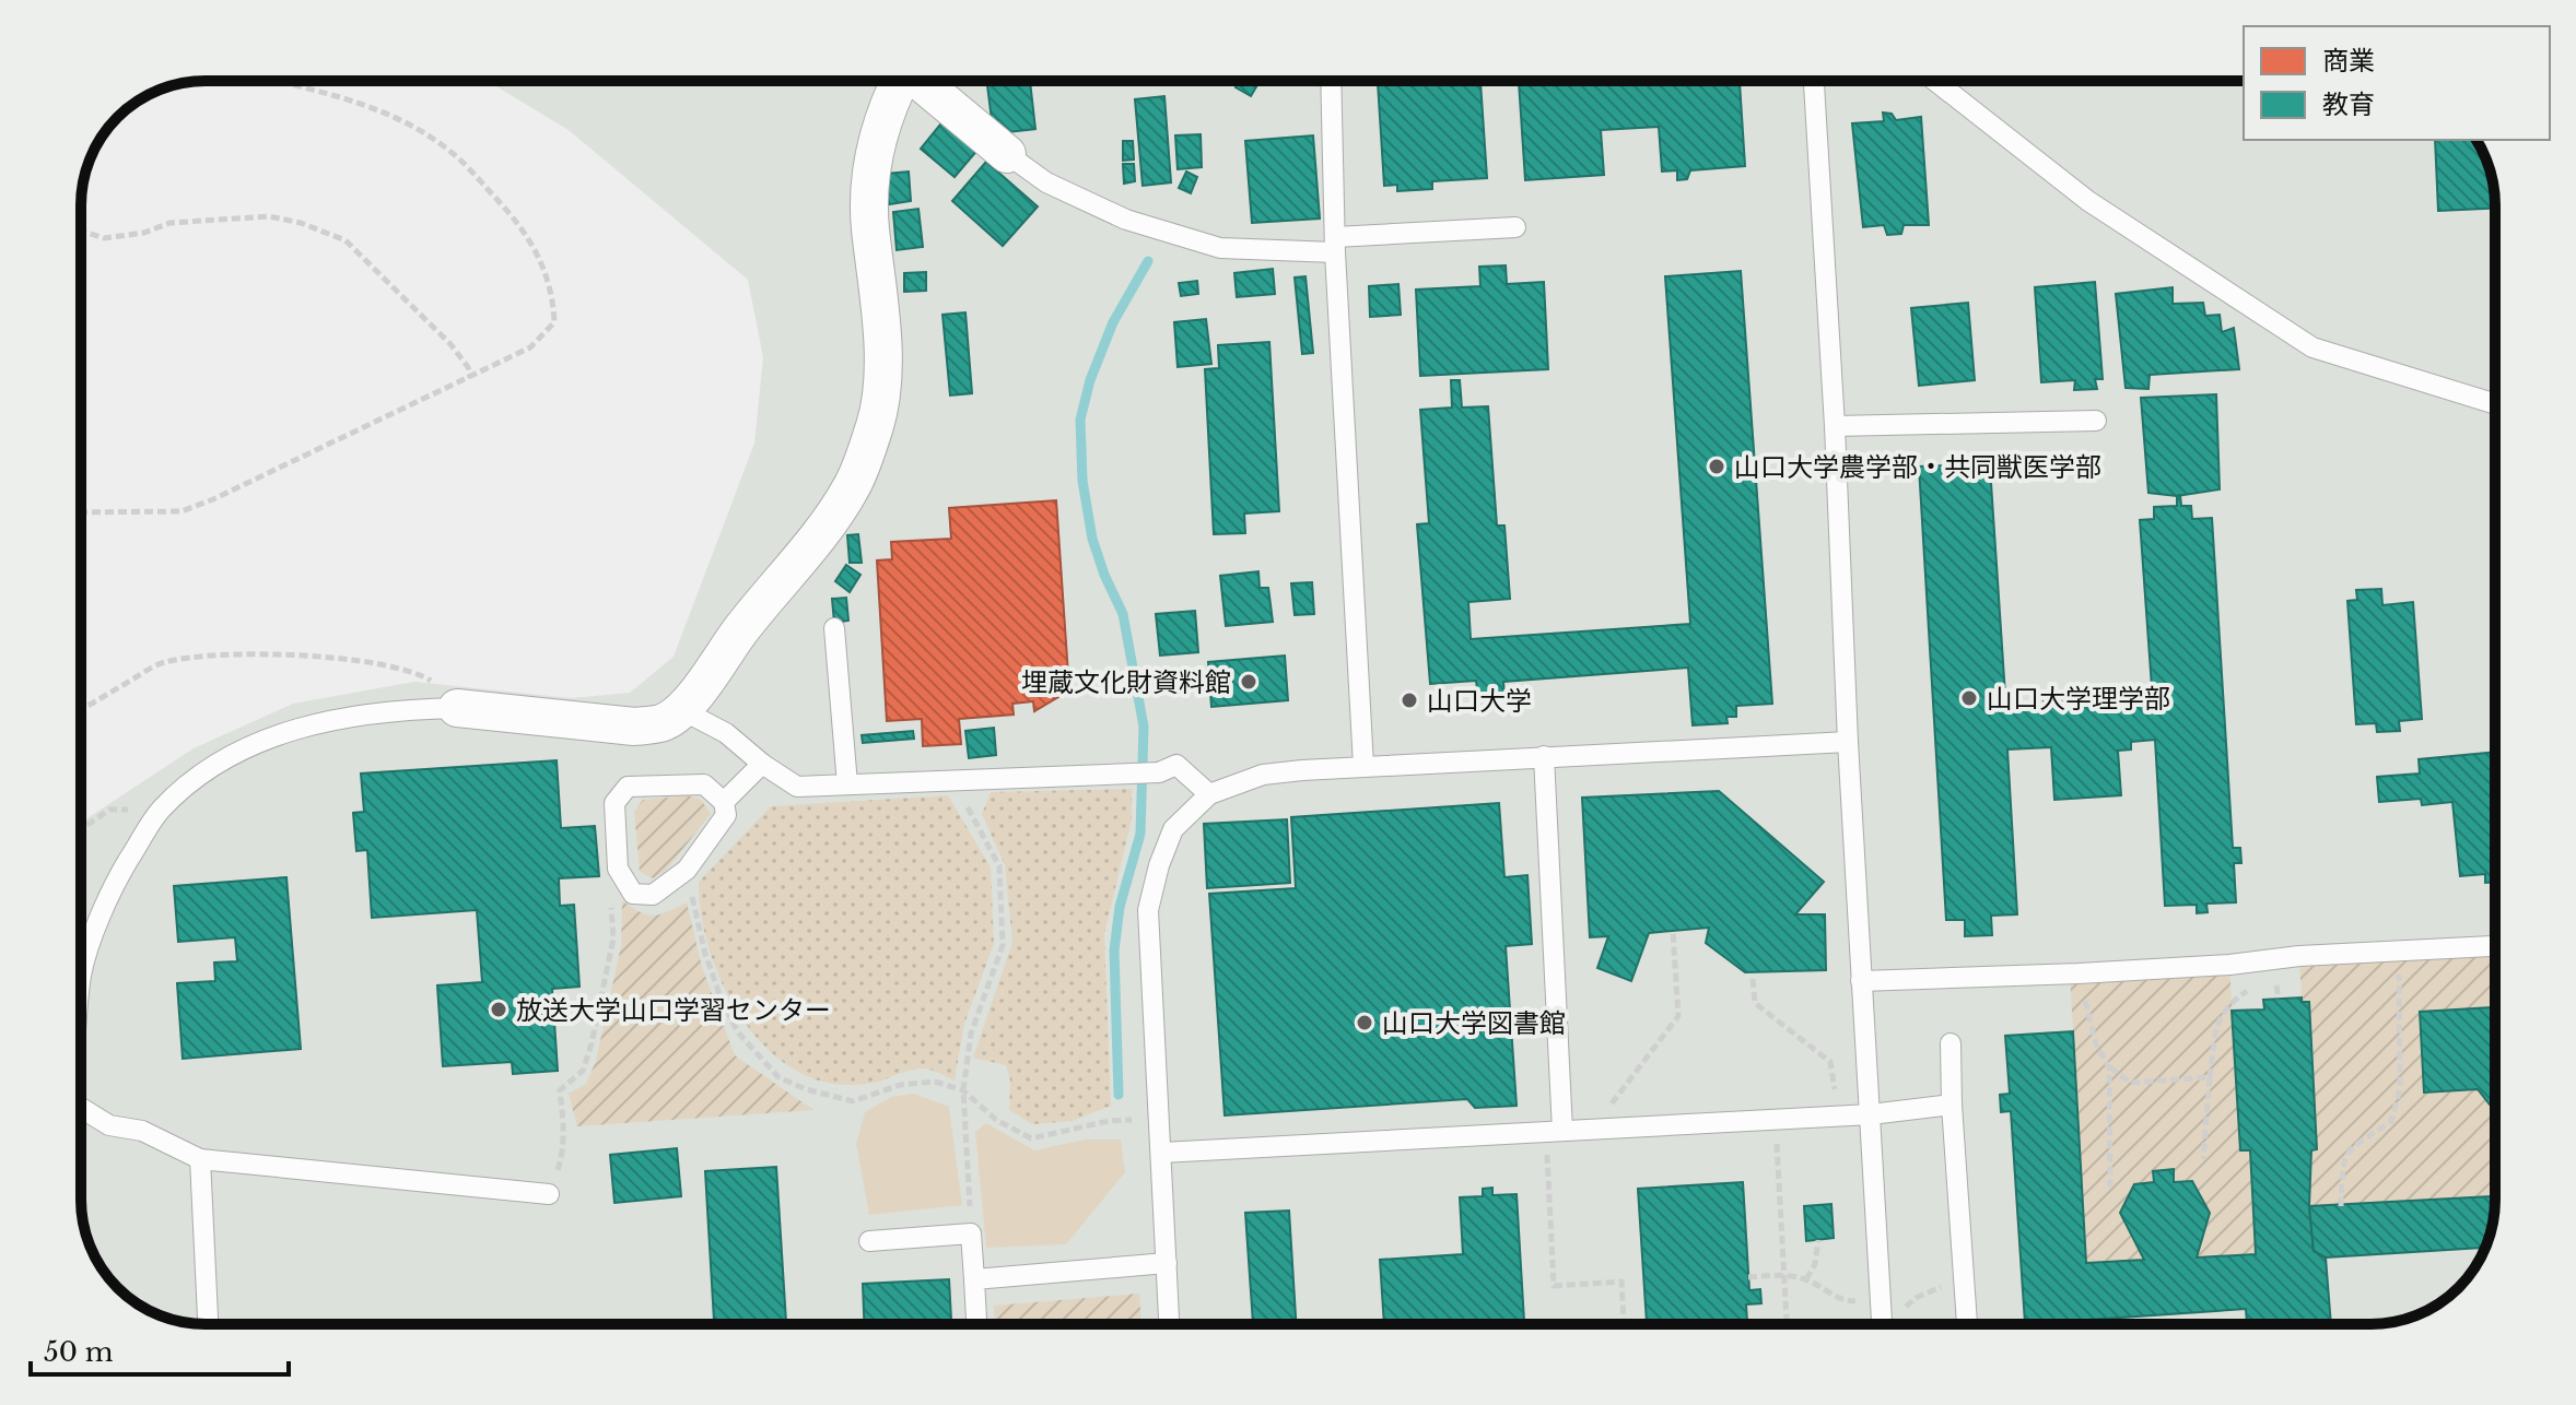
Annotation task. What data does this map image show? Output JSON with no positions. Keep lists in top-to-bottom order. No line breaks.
{"places":["山口大学農学部・共同獣医学部","埋蔵文化財資料館","山口大学理学部","山口大学","放送大学山口学習センター","山口大学図書館"],"legend":["商業","教育"],"scale_bar":"50 m"}
